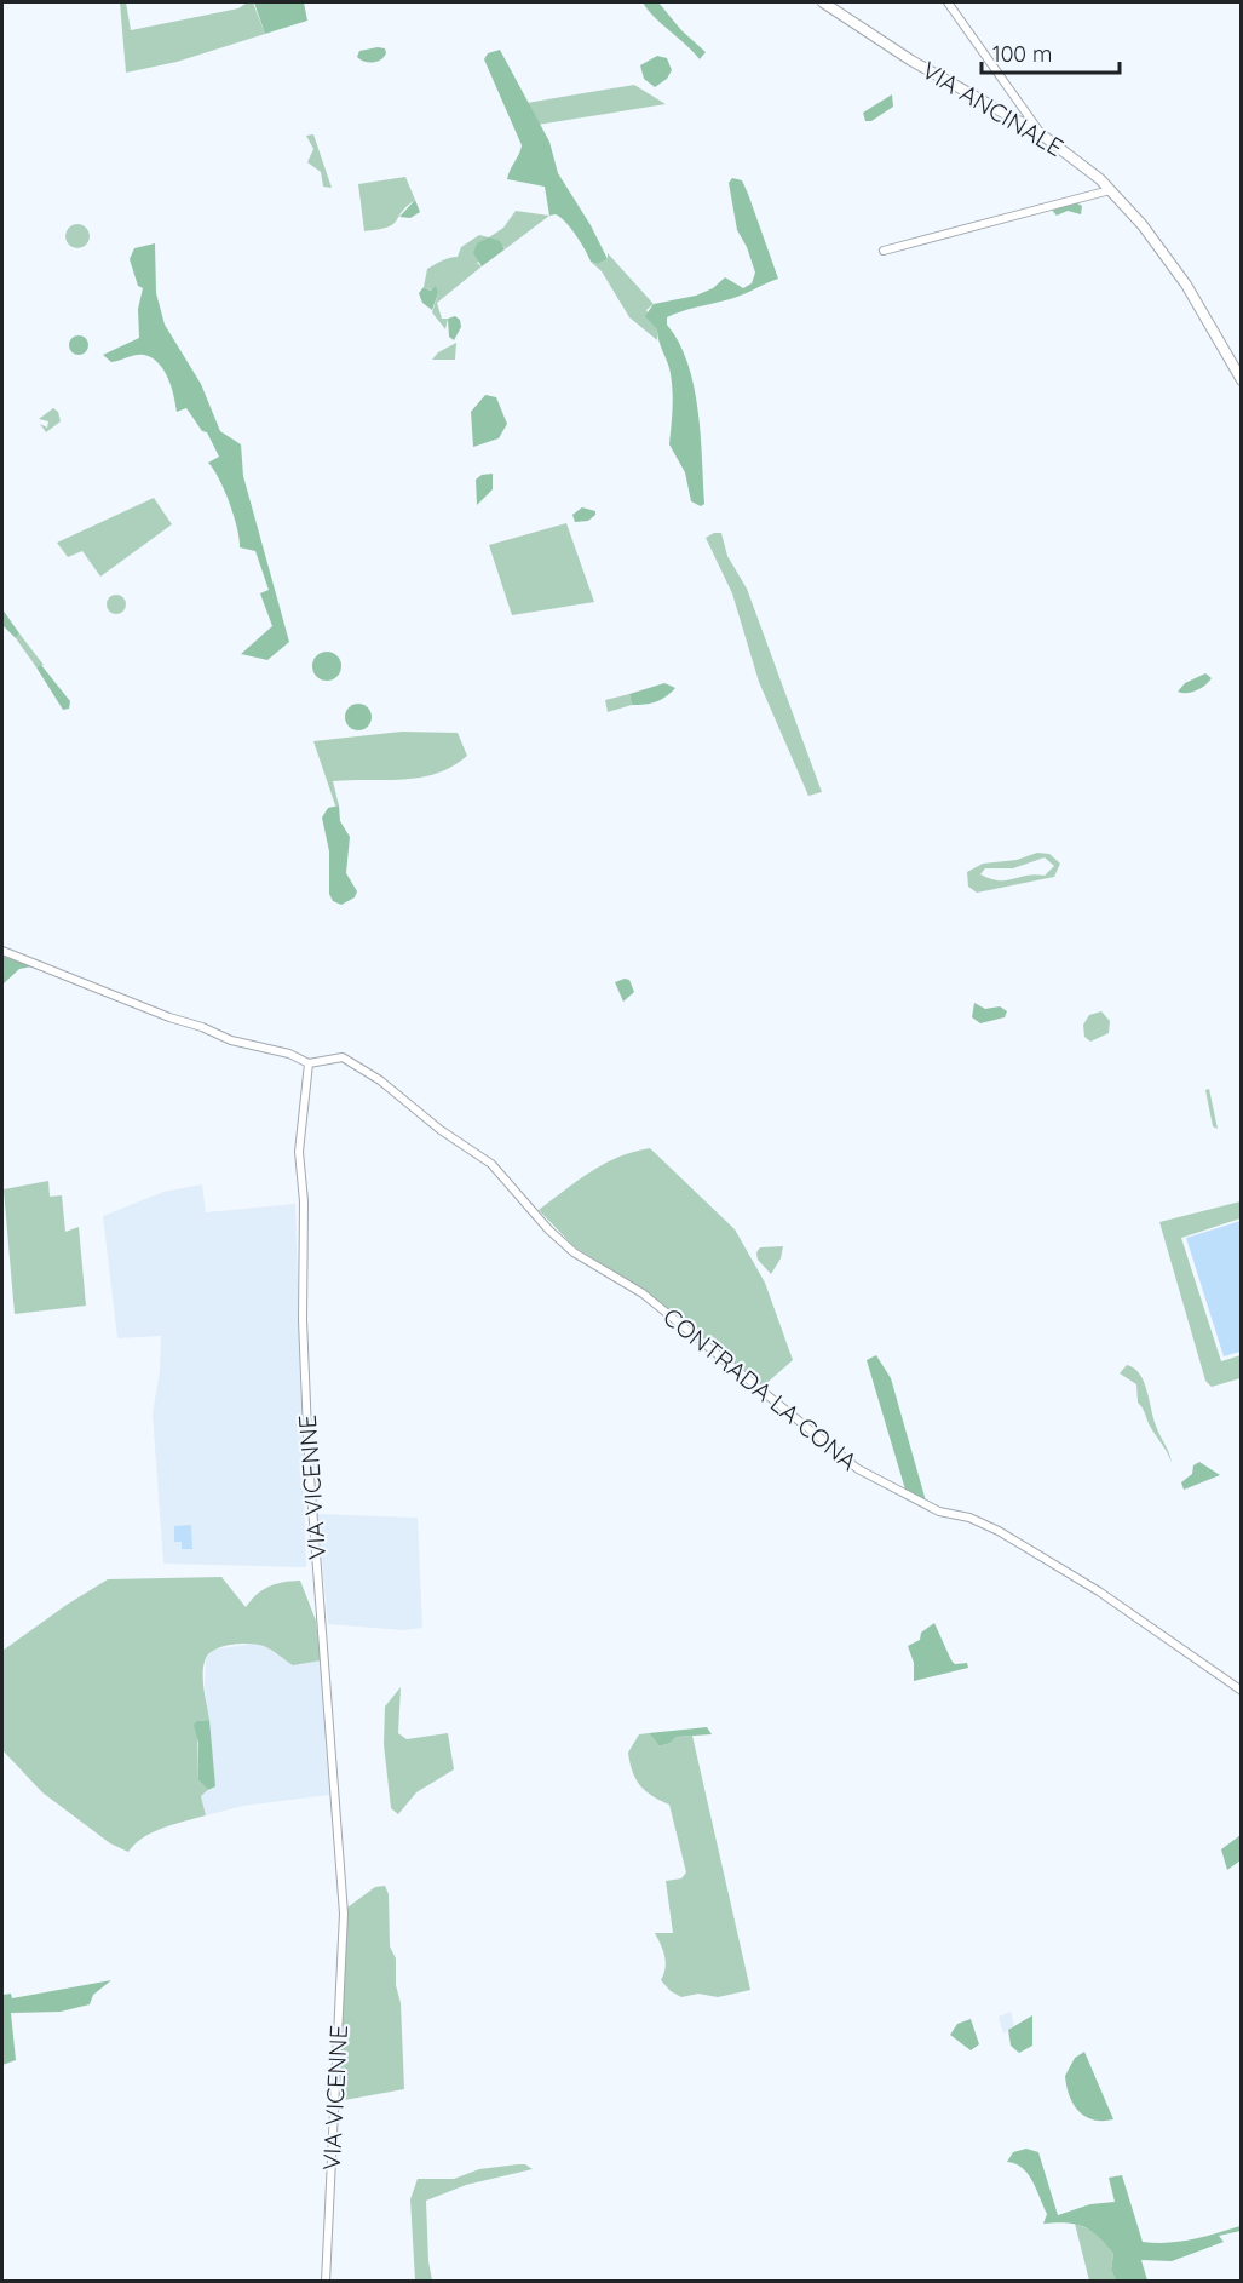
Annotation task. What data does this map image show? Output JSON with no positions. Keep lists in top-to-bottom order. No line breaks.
{"streets":{"main road":["VIA ANCINALE"],"street":["CONTRADA LA CONA","VIA VICENNE"]},"crossings":[["CONTRADA LA CONA","VIA VICENNE"]],"scale_bar":"100 m"}
